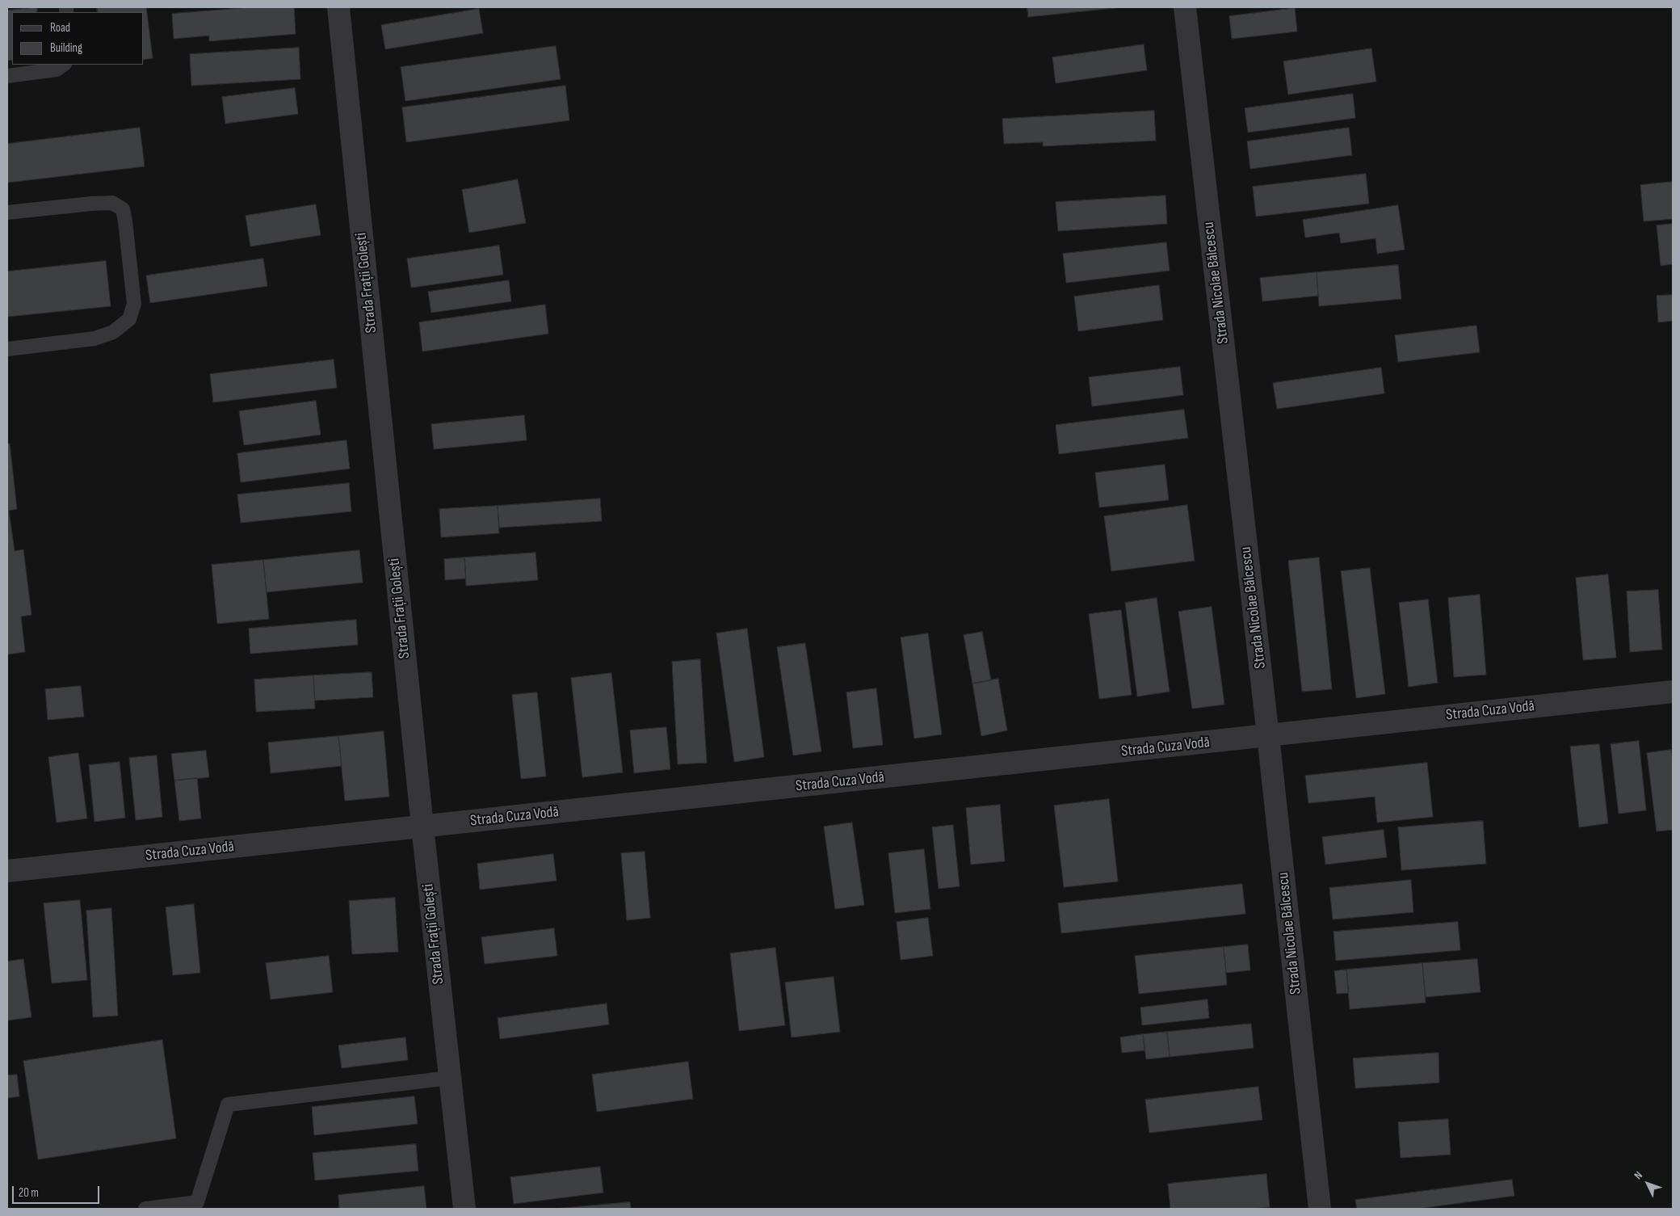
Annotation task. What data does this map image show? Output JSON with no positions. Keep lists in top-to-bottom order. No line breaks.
{"streets":{"street":["Strada Frații Golești","Strada Nicolae Bălcescu","Strada Cuza Vodă"]},"crossings":[["Strada Frații Golești","Strada Cuza Vodă"],["Strada Nicolae Bălcescu","Strada Cuza Vodă"]],"legend":["Road","Building"],"scale_bar":"20 m","north":"top left"}
